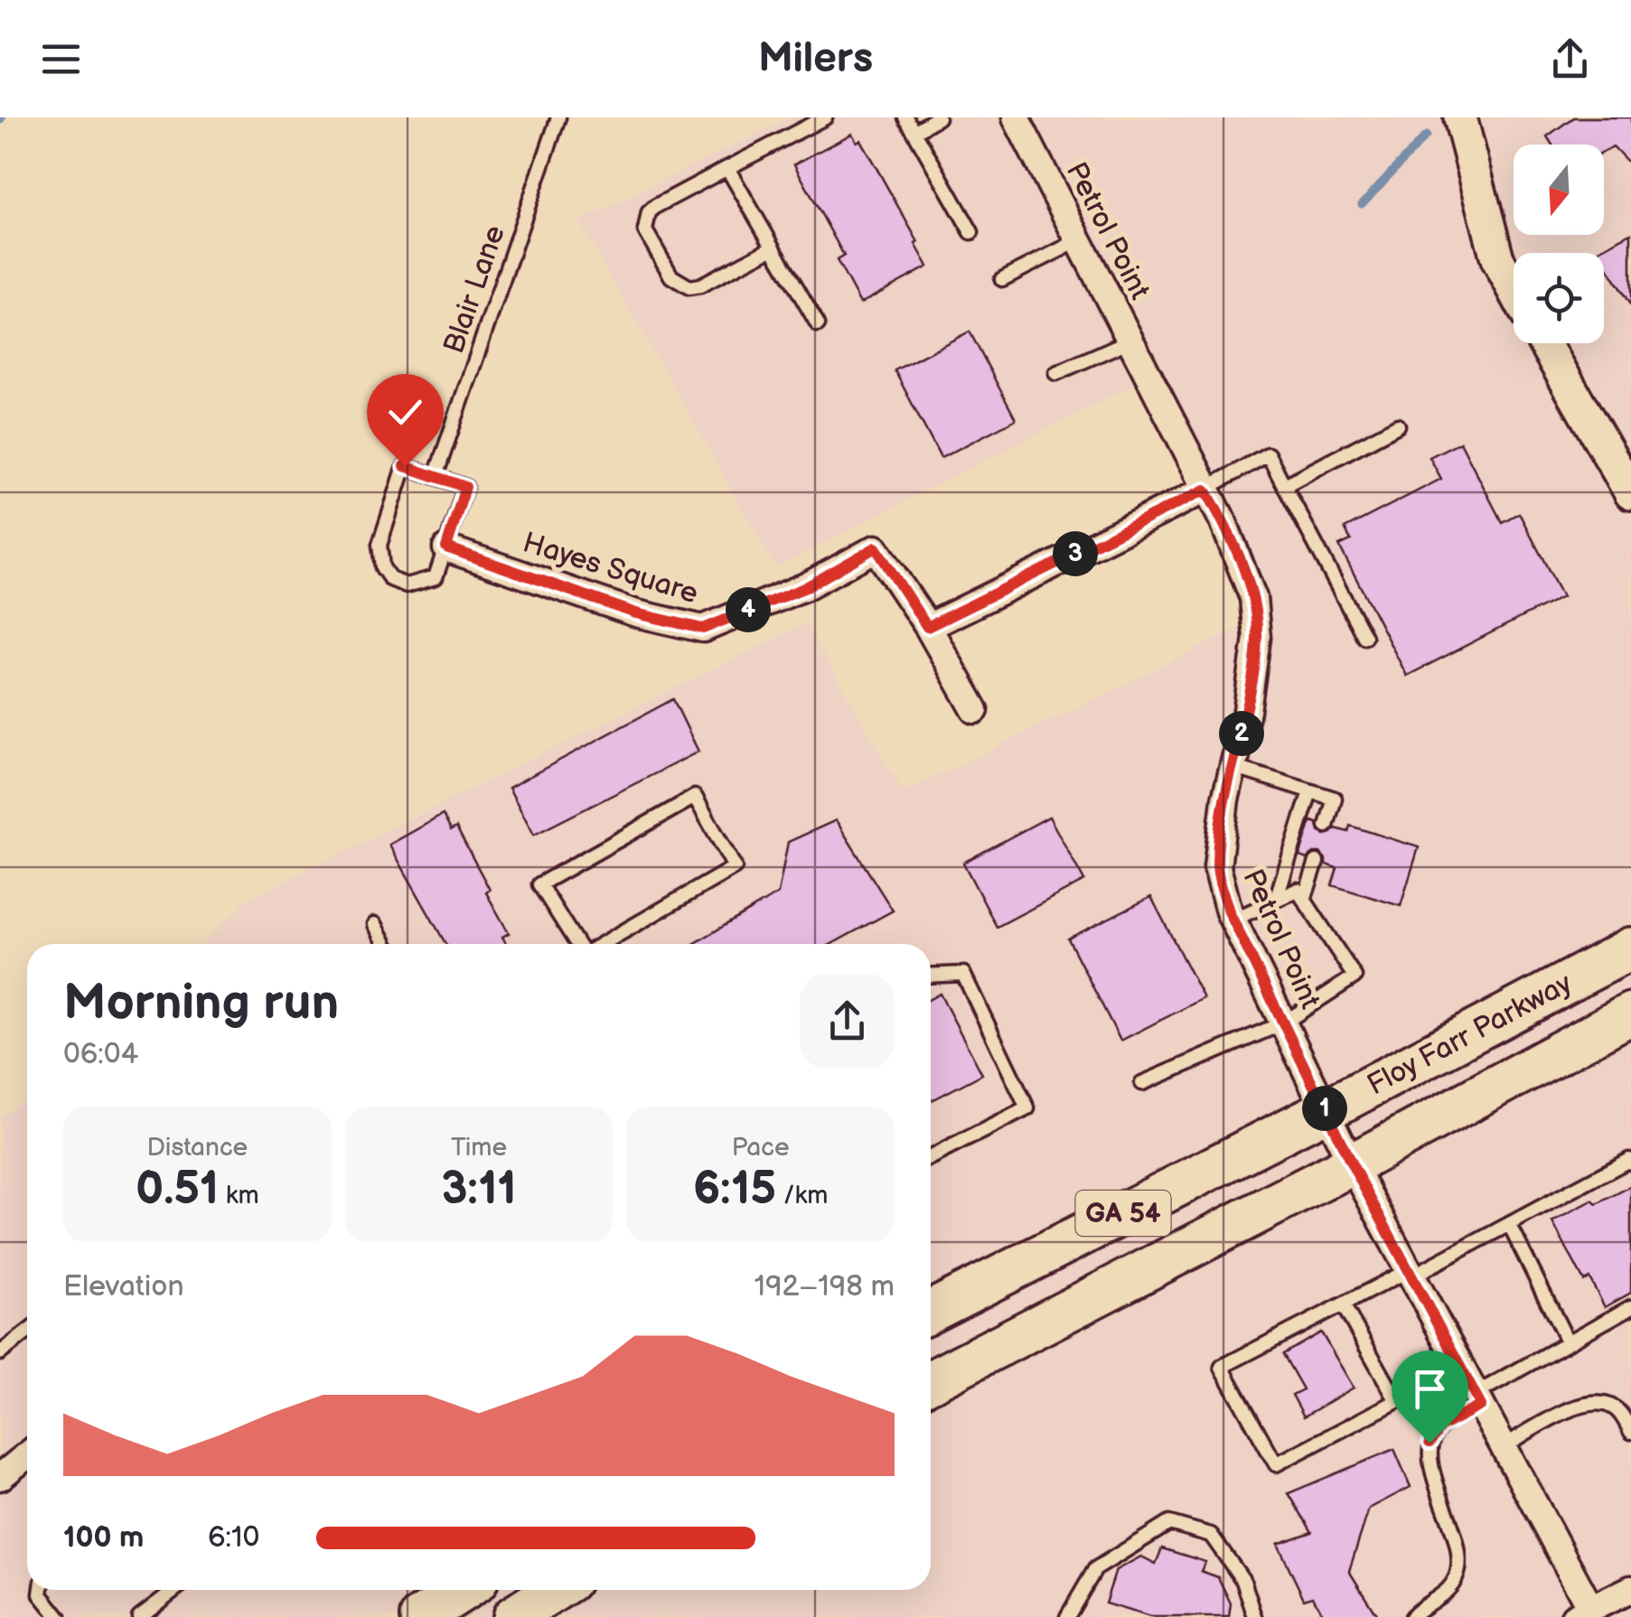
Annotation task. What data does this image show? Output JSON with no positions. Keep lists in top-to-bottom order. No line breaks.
{"streets":{"main road":["Floy Farr Parkway","GA 54"],"street":["Petrol Point","Hayes Square"],"lane":["Blair Lane"]},"crossings":[["Petrol Point","Floy Farr Parkway"]],"north":"bottom","page":{"header":"Milers","pins":["3","4","2","1"],"heading":["Morning run","06:04"],"stats":[["Distance","0.51 km"],["Time","3:11"],["Pace","6:15 /km"]],"chart":["Elevation","192–198 m"],"list":[{"name":"100 m","note":"6:10"}]}}
